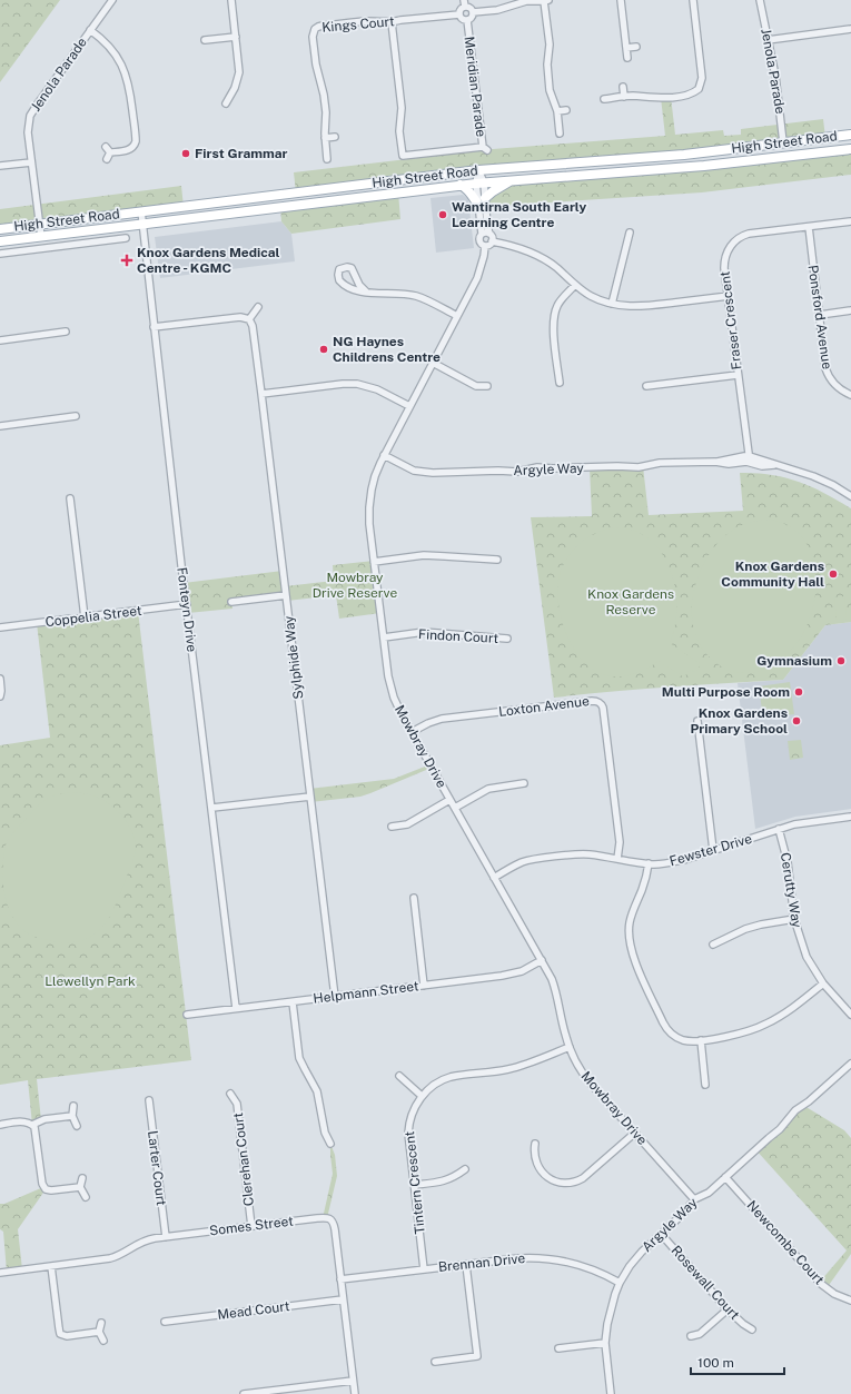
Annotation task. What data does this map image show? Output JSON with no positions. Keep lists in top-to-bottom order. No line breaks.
{"streets":{"main road":["High Street Road"],"street":["Kings Court","Jenola Parade","Meridian Parade","Ponsford Avenue","Fraser Crescent","Argyle Way","Fonteyn Drive","Coppelia Street","Findon Court","Sylphide Way","Loxton Avenue","Mowbray Drive","Fewster Drive","Cerutty Way","Helpmann Street","Clerehan Court","Larter Court","Tintern Crescent","Somes Street","Newcombe Court","Brennan Drive","Rosewall Court","Mead Court"]},"crossings":[["Kings Court","Meridian Parade"],["Jenola Parade","High Street Road"],["High Street Road","Fonteyn Drive"],["High Street Road","Mowbray Drive"],["Ponsford Avenue","Fraser Crescent"],["Fraser Crescent","Argyle Way"],["Argyle Way","Mowbray Drive"],["Argyle Way","Newcombe Court"],["Argyle Way","Brennan Drive"],["Argyle Way","Rosewall Court"],["Fonteyn Drive","Coppelia Street"],["Fonteyn Drive","Helpmann Street"],["Findon Court","Mowbray Drive"],["Sylphide Way","Helpmann Street"],["Loxton Avenue","Mowbray Drive"],["Loxton Avenue","Fewster Drive"],["Mowbray Drive","Fewster Drive"],["Mowbray Drive","Helpmann Street"],["Mowbray Drive","Tintern Crescent"],["Fewster Drive","Cerutty Way"],["Clerehan Court","Somes Street"],["Larter Court","Somes Street"],["Tintern Crescent","Brennan Drive"],["Somes Street","Brennan Drive"],["Somes Street","Mead Court"]],"parks":["Mowbray Drive Reserve","Knox Gardens Reserve","Llewellyn Park"],"places":{"other":["First Grammar","Wantirna South Early Learning Centre","NG Haynes Childrens Centre","Knox Gardens Community Hall","Gymnasium","Multi Purpose Room","Knox Gardens Primary School"],"health":["Knox Gardens Medical Centre - KGMC"]},"scale_bar":"100 m"}
